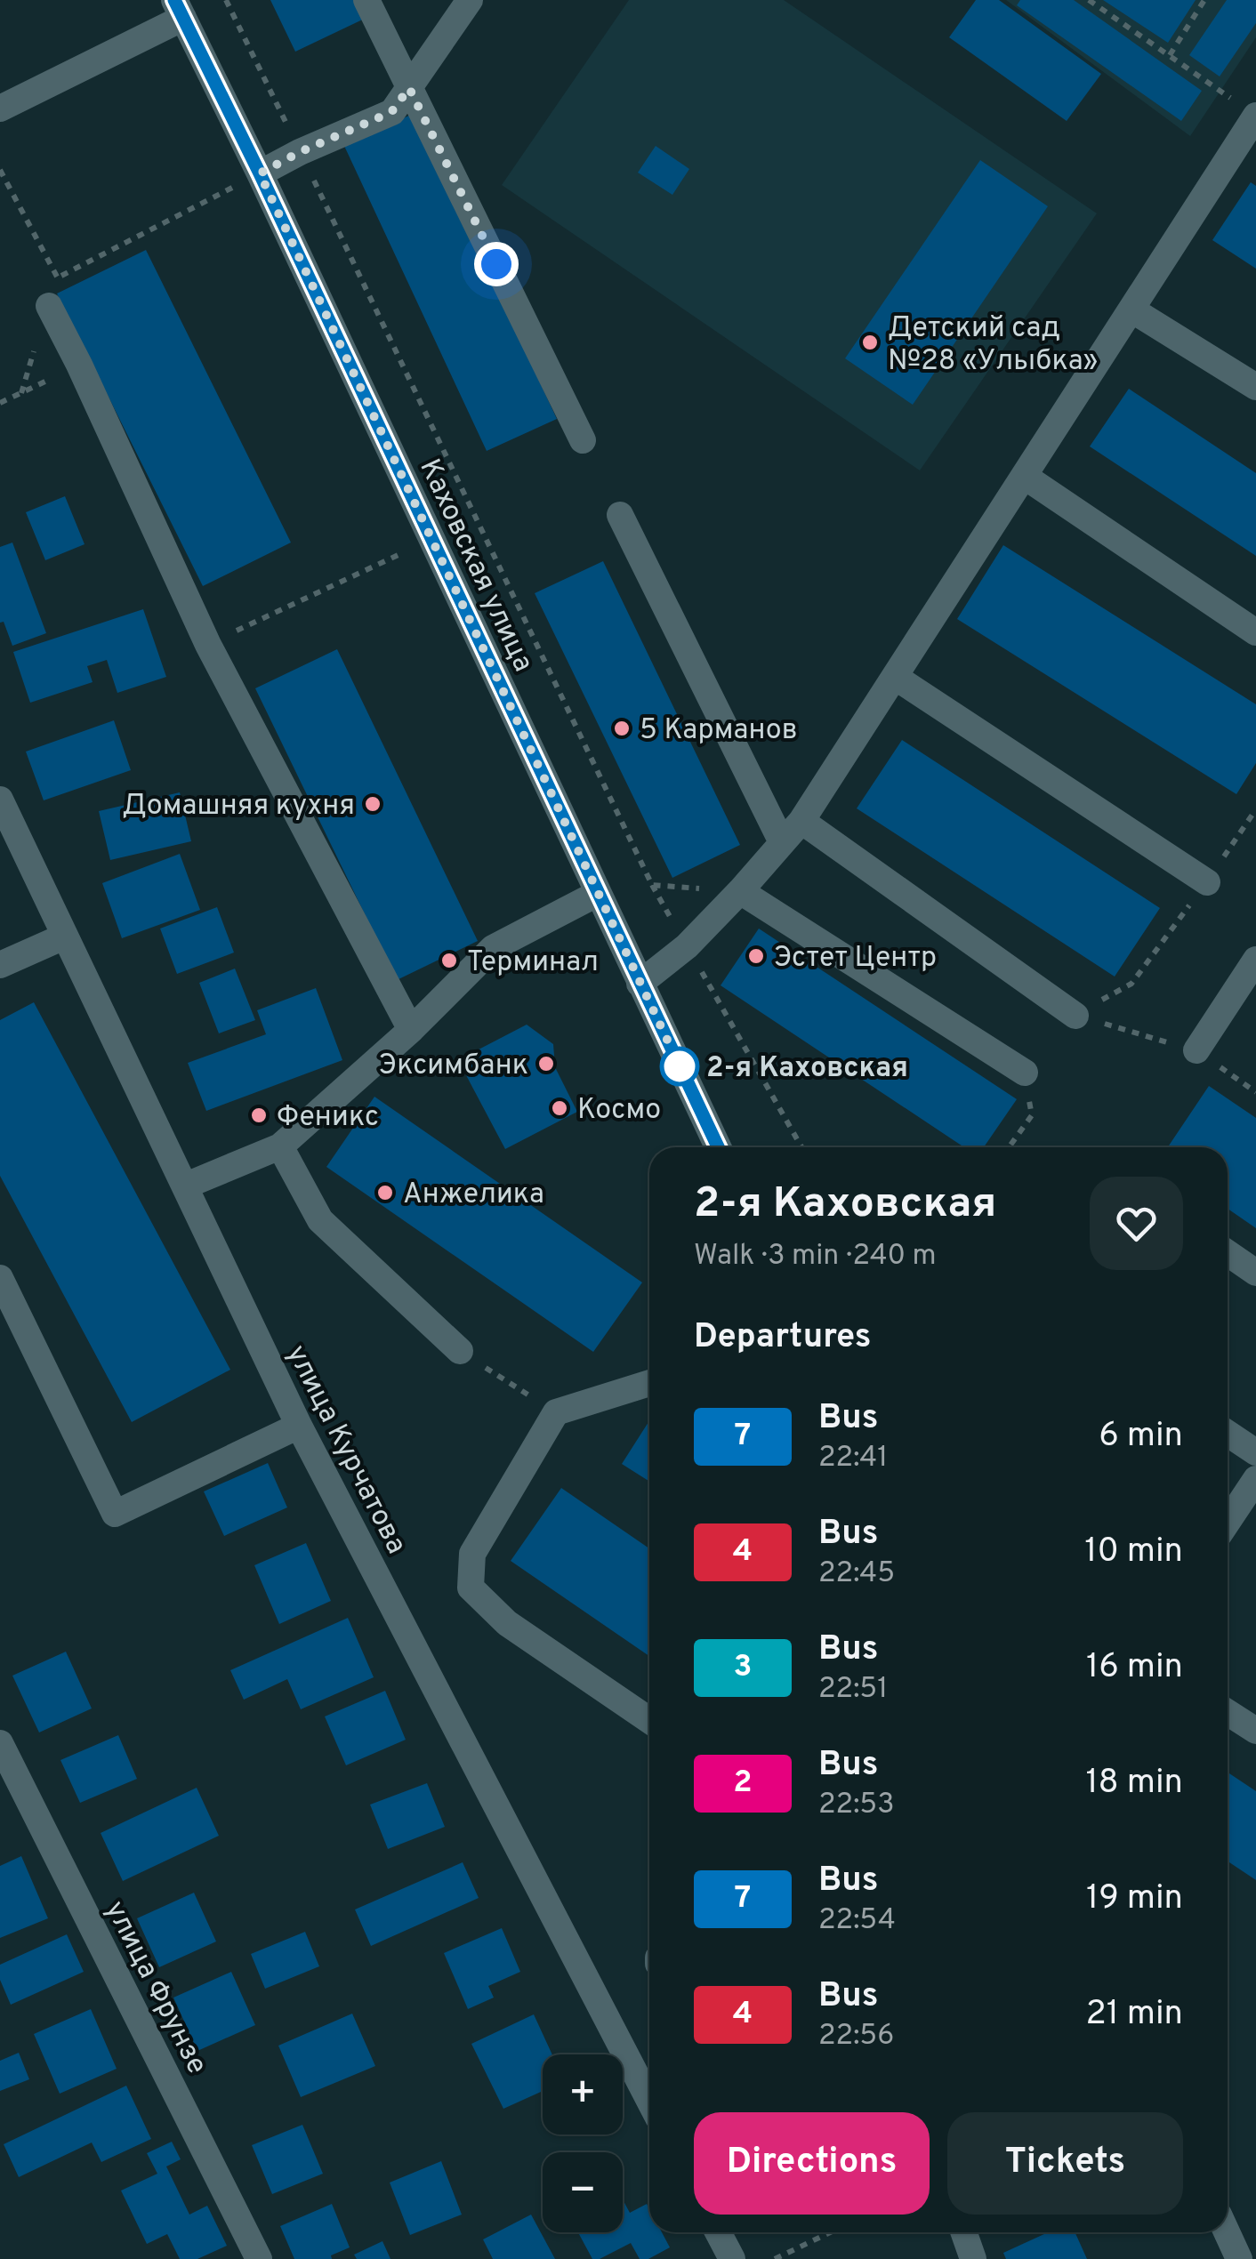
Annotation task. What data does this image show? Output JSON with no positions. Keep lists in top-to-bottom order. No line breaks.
{"streets":{"street":["Каховская улица","улица Курчатова","улица Фрунзе"]},"places":["Детский сад №28 «Улыбка»","5 Карманов","Домашняя кухня","Эстет Центр","Терминал","Эксимбанк","2-я Каховская","Космо","Феникс","Анжелика"],"lines":["bus line 7"],"page":{"heading":[["2-я Каховская","Walk · 3 min · 240 m"],"Departures"],"list":[{"mark":"7","name":"Bus","note":"22:41","value":"6 min"},{"mark":"4","name":"Bus","note":"22:45","value":"10 min"},{"mark":"3","name":"Bus","note":"22:51","value":"16 min"},{"mark":"2","name":"Bus","note":"22:53","value":"18 min"},{"mark":"7","name":"Bus","note":"22:54","value":"19 min"},{"mark":"4","name":"Bus","note":"22:56","value":"21 min"}],"map_buttons":["+","−"],"buttons":["Directions","Tickets"]}}
